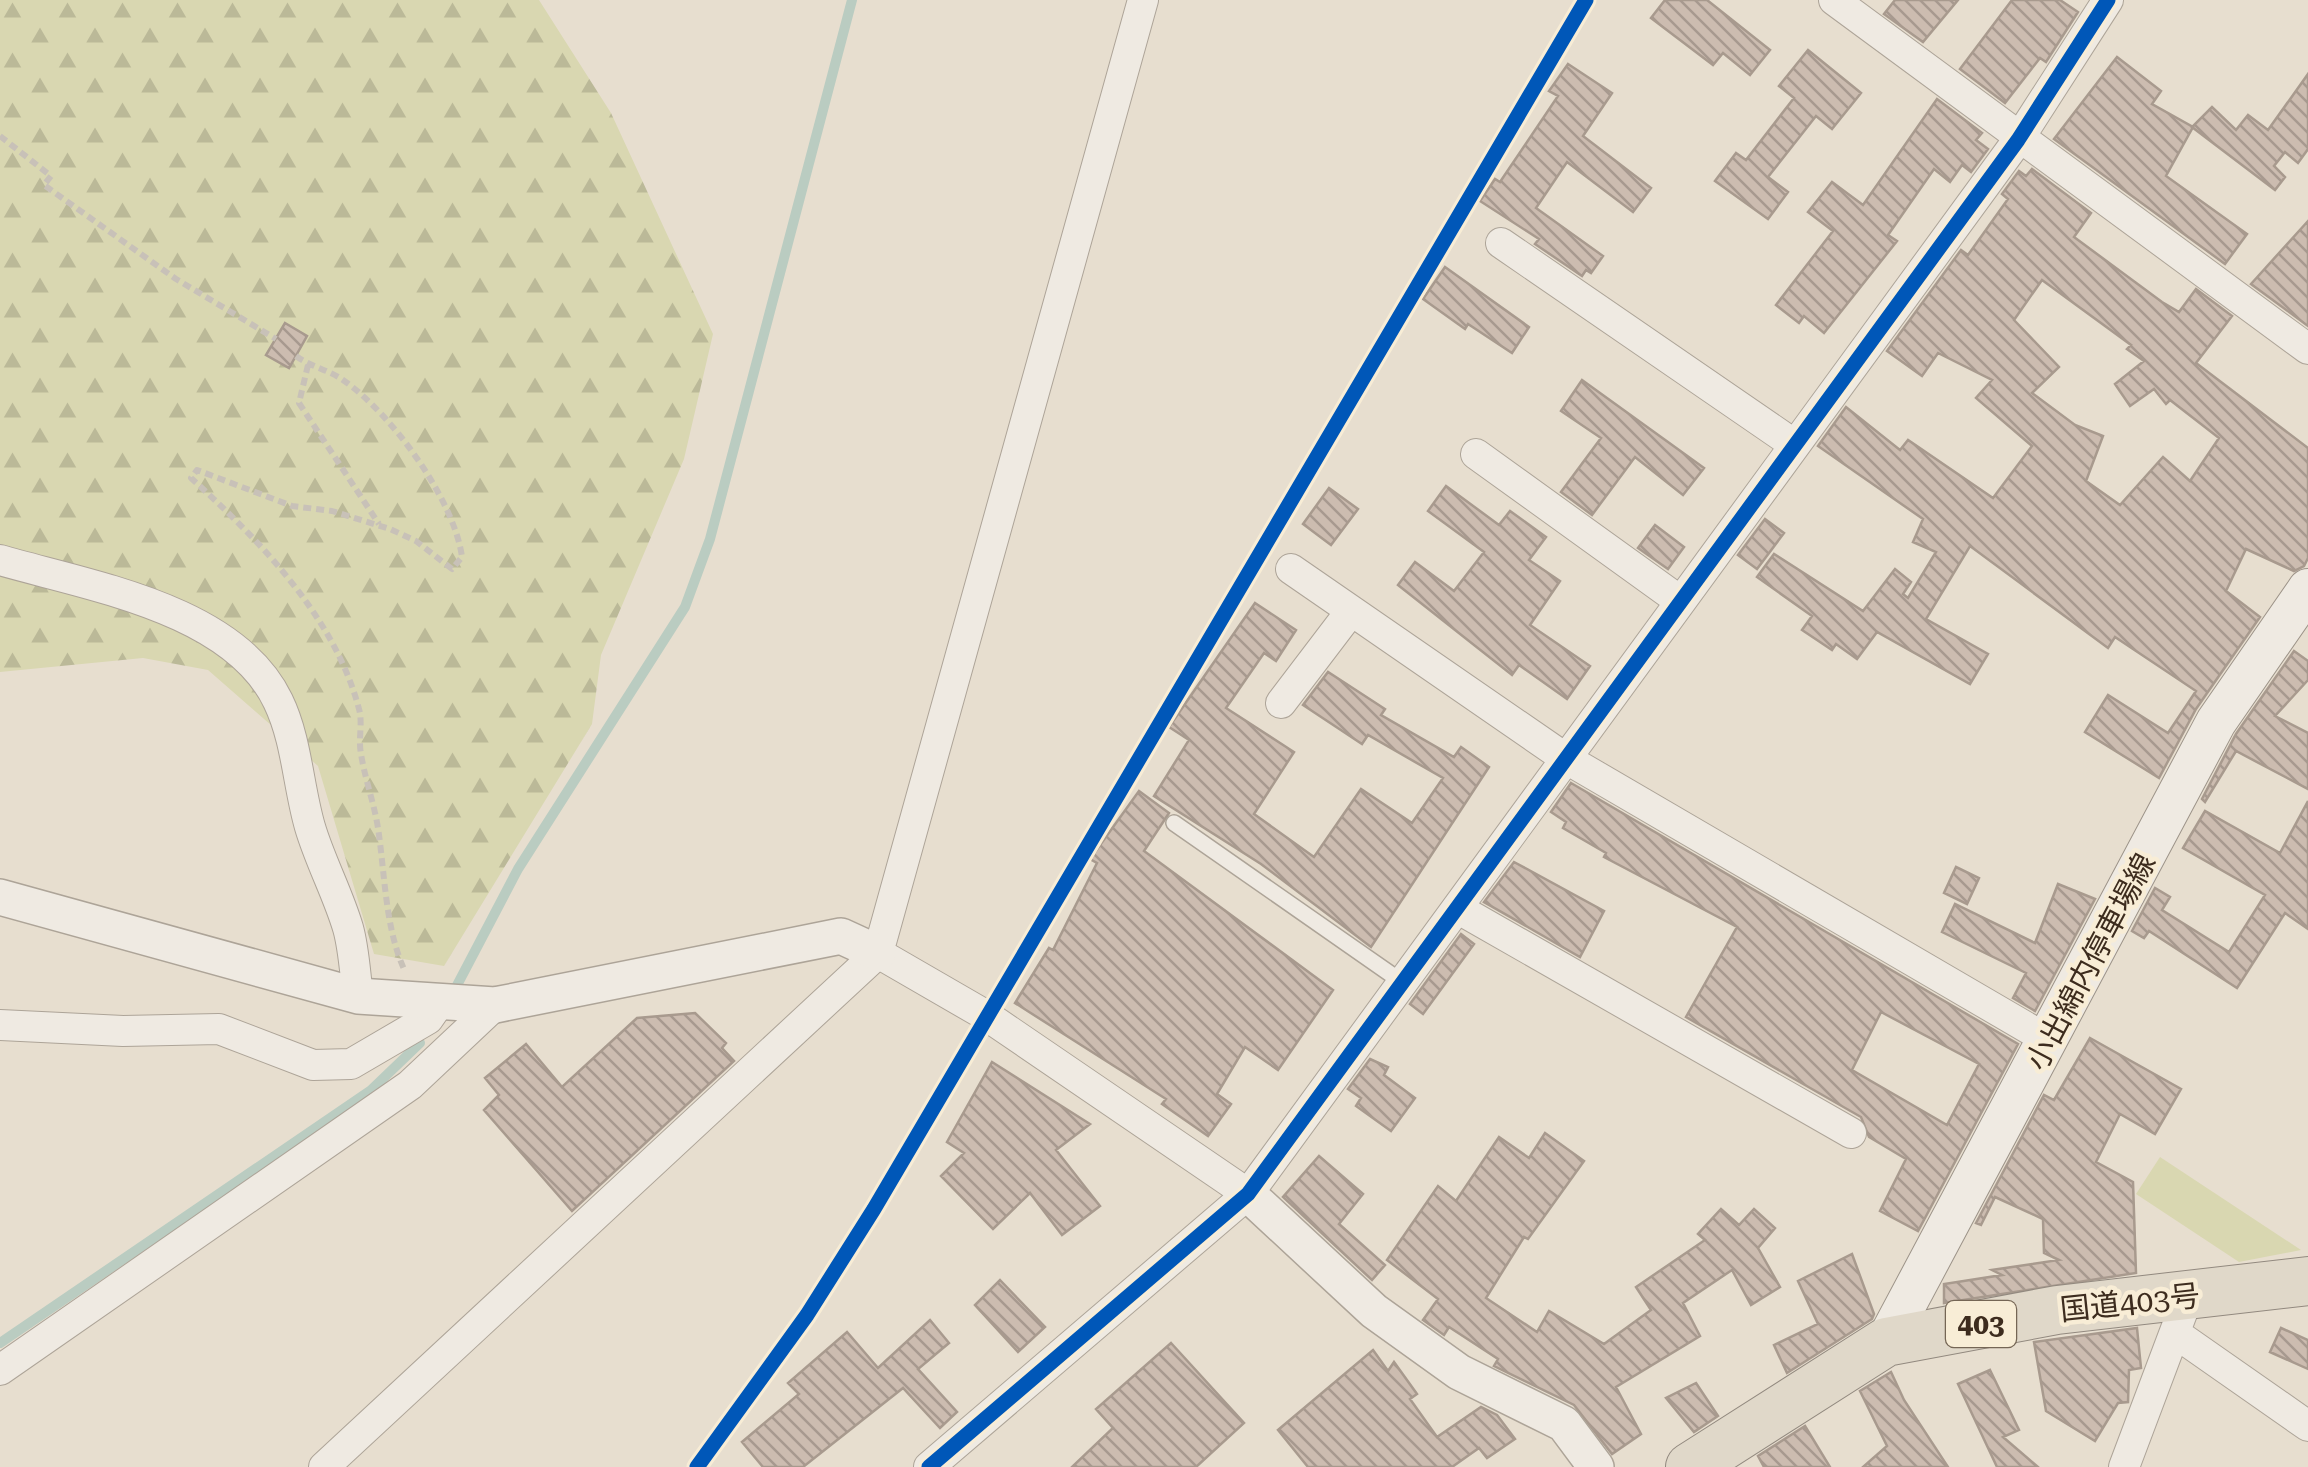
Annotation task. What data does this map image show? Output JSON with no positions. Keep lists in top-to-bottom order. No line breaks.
{"streets":{"highway":["国道403号","403"],"main road":["小出綿内停車場線"]},"crossings":[["小出綿内停車場線","国道403号"]]}
